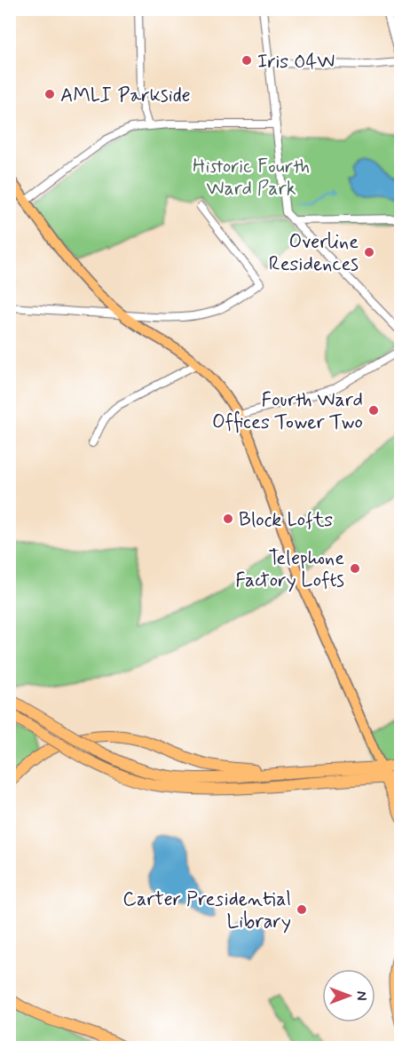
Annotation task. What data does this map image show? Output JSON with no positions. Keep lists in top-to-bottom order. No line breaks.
{"parks":["Historic Fourth Ward Park"],"places":["Iris O4W","AMLI Parkside","Overline Residences","Fourth Ward Offices Tower Two","Block Lofts","Telephone Factory Lofts","Carter Presidential Library"],"north":"right"}
